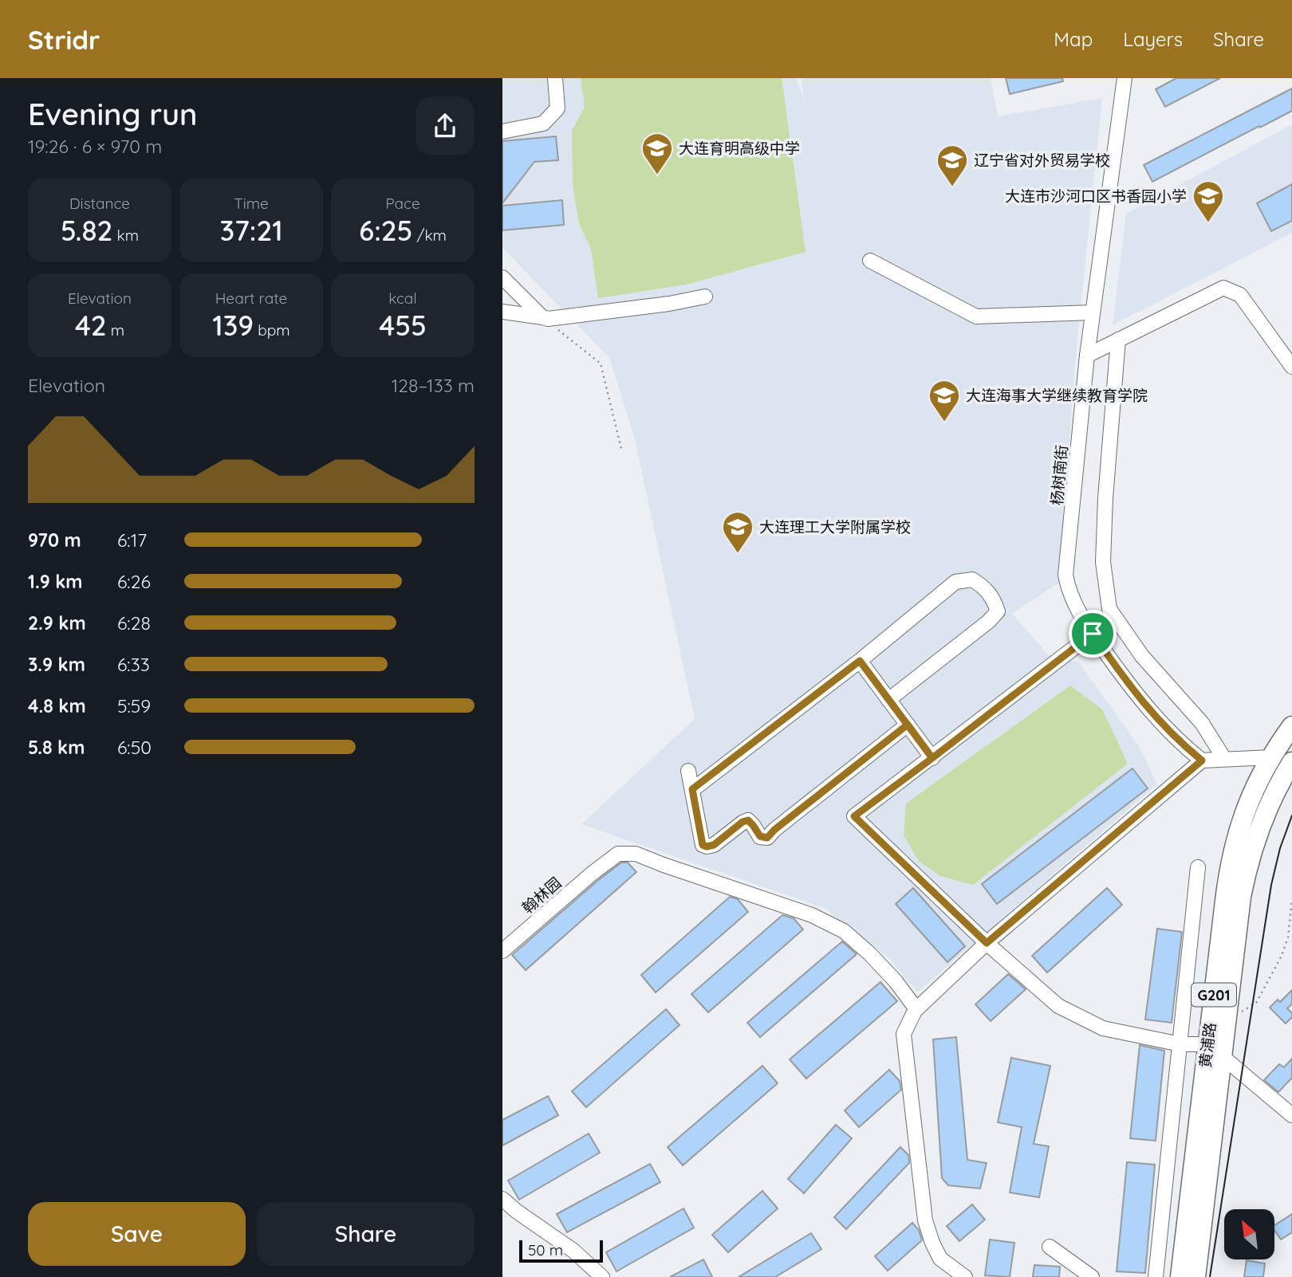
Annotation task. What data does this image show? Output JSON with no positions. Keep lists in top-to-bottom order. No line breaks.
{"streets":{"highway":["G201","黄浦路"],"street":["杨树南街","翰林园"]},"places":{"school or university":["大连育明高级中学","辽宁省对外贸易学校","大连市沙河口区书香园小学","大连海事大学继续教育学院","大连理工大学附属学校"]},"scale_bar":"50 m","north":"top left","page":{"header":"Stridr","nav":["Map","Layers","Share"],"heading":["Evening run","19:26 · 6 × 970 m"],"stats":[["Distance","5.82 km"],["Time","37:21"],["Pace","6:25 /km"],["Elevation","42 m"],["Heart rate","139 bpm"],["kcal","455"]],"chart":["Elevation","128–133 m"],"list":[{"name":"970 m","note":"6:17"},{"name":"1.9 km","note":"6:26"},{"name":"2.9 km","note":"6:28"},{"name":"3.9 km","note":"6:33"},{"name":"4.8 km","note":"5:59"},{"name":"5.8 km","note":"6:50"}],"buttons":["Save","Share"],"scale":"50 m"}}
